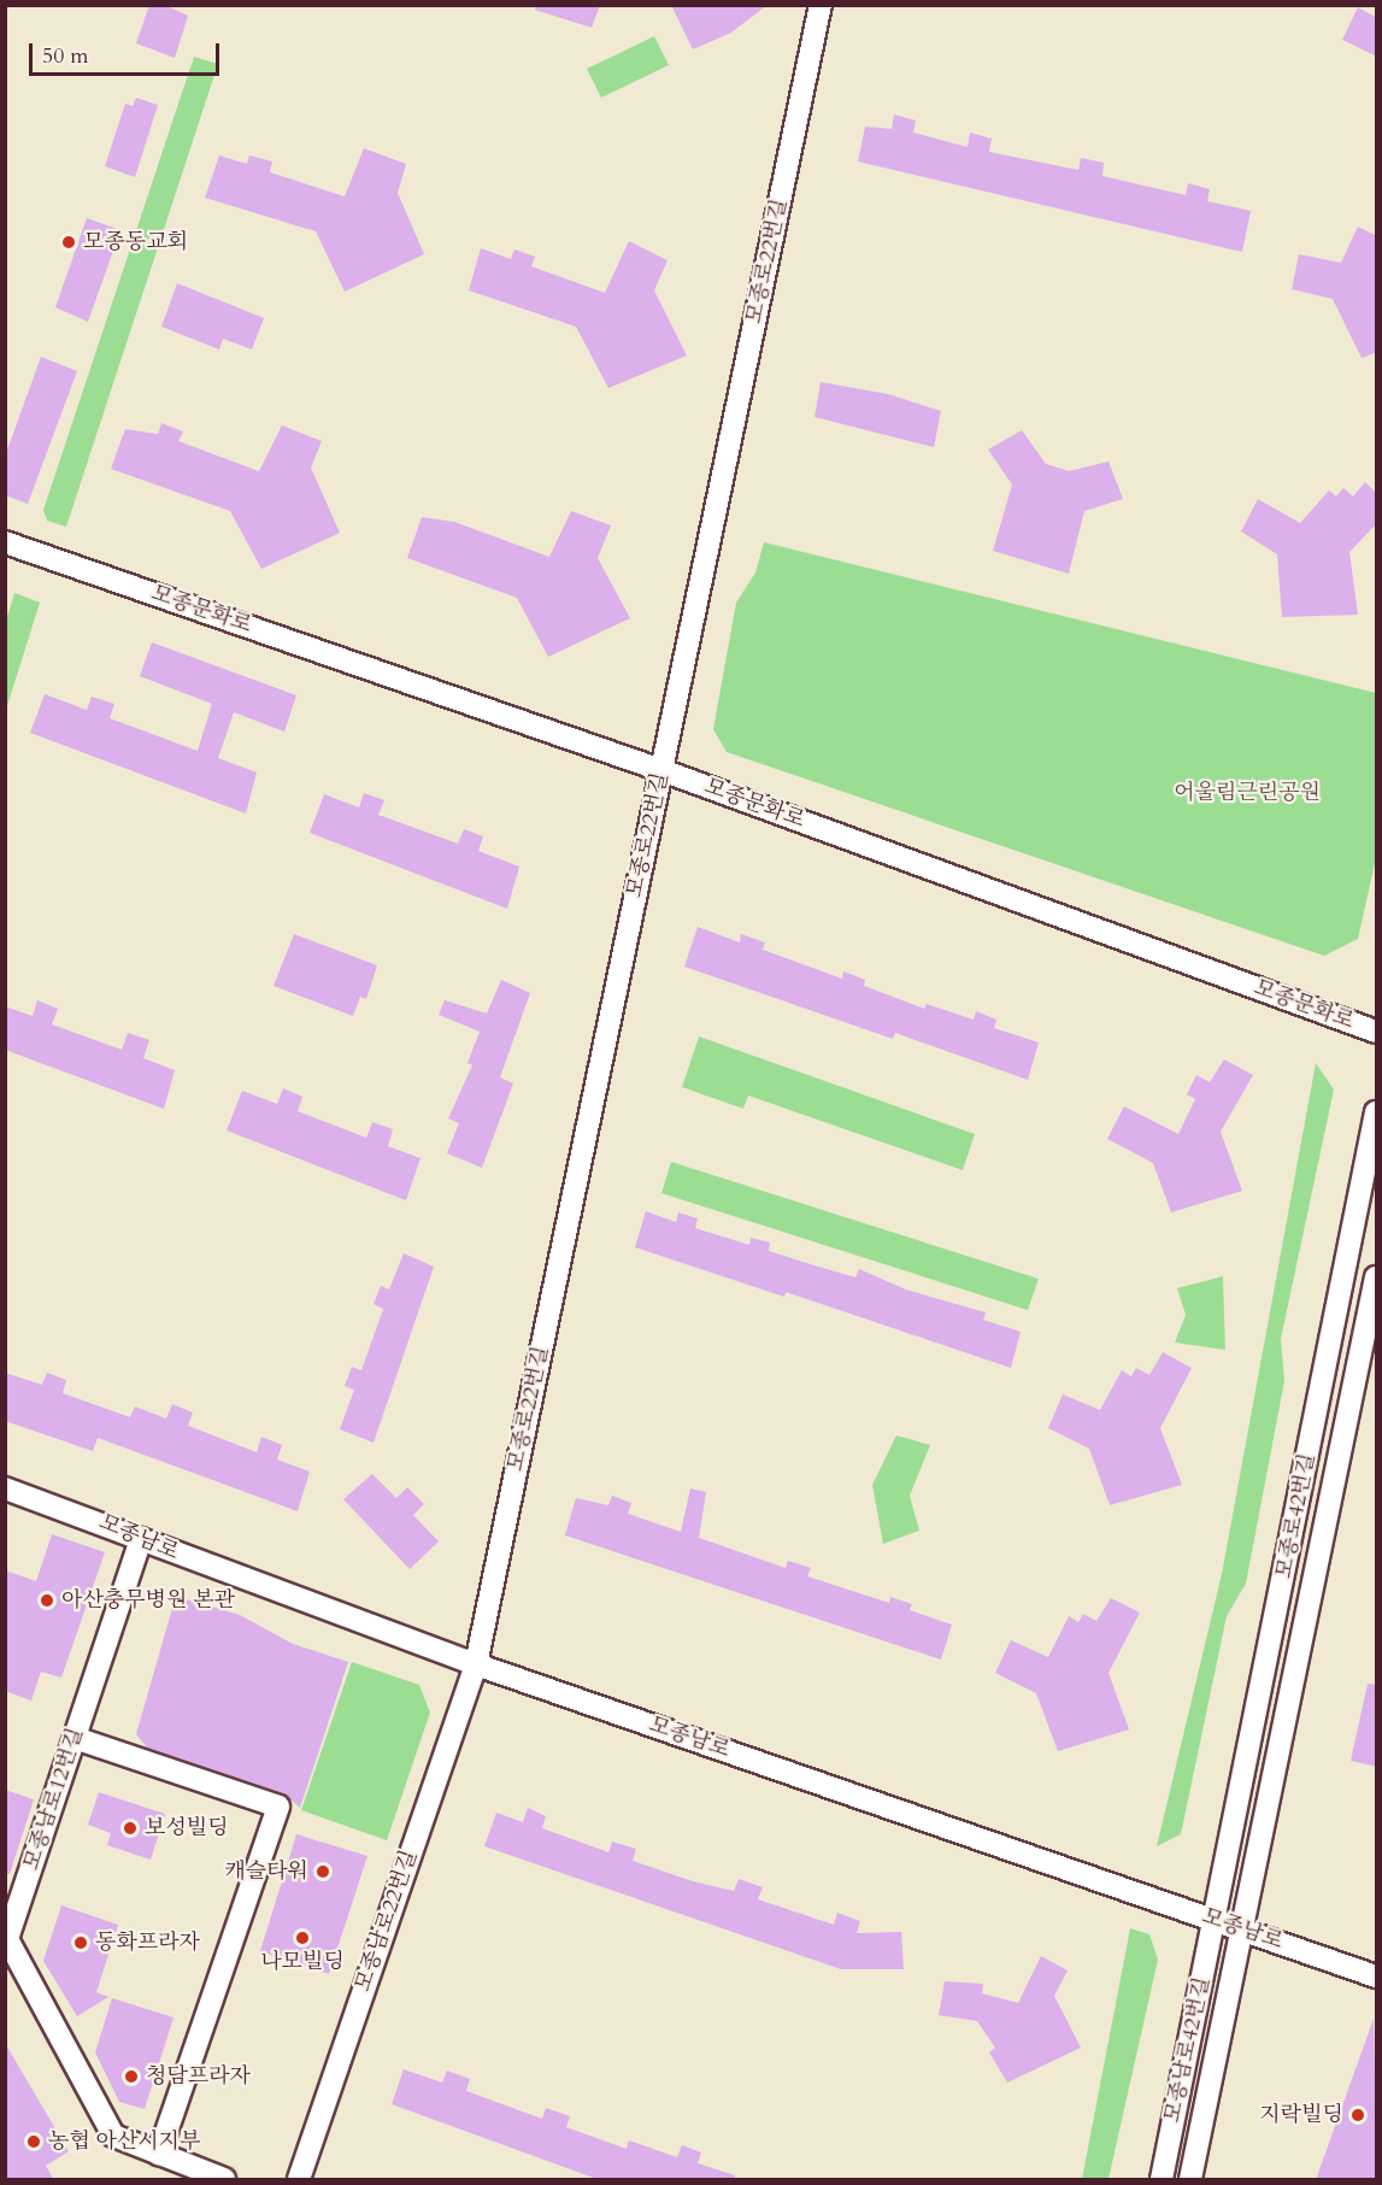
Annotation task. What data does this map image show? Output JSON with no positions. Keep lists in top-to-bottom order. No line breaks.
{"streets":{"street":["모종로22번길","모종문화로","모종로42번길","모종남로","모종남로12번길","모종남로22번길","모종남로42번길"]},"crossings":[["모종로22번길","모종문화로"],["모종로22번길","모종남로"],["모종로22번길","모종남로22번길"],["모종로42번길","모종남로"],["모종로42번길","모종남로42번길"],["모종남로","모종남로12번길"],["모종남로","모종남로22번길"],["모종남로","모종남로42번길"]],"parks":["어울림근린공원"],"places":["모종동교회","아산충무병원 본관","보성빌딩","캐슬타워","나모빌딩","동화프라자","청담프라자","지락빌딩","농협 아산시지부"],"scale_bar":"50 m"}
